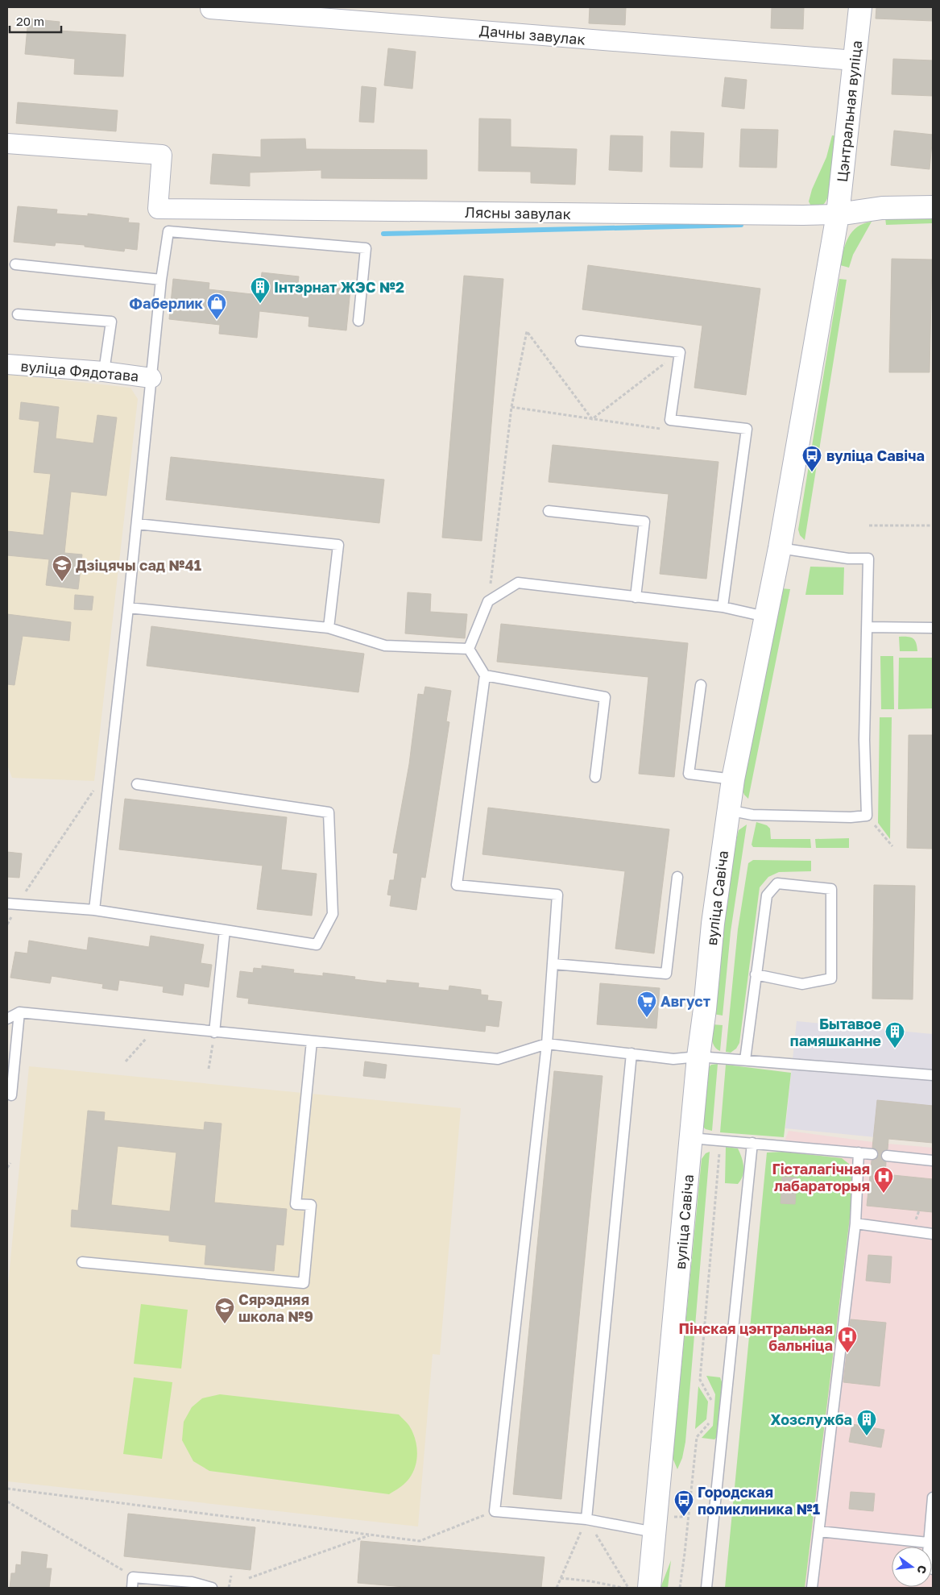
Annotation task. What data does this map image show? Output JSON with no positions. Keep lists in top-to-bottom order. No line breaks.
{"streets":{"street":["Дачны завулак","Цэнтральная вуліца","Лясны завулак","вуліца Фядотава","вуліца Савіча"]},"crossings":[["Дачны завулак","Цэнтральная вуліца"],["Цэнтральная вуліца","Лясны завулак"],["Цэнтральная вуліца","вуліца Савіча"],["Лясны завулак","вуліца Савіча"]],"places":{"building":["Інтэрнат ЖЭС №2","Бытавое памяшканне","Хозслужба"],"shop":["Фаберлик"],"bus stop":["вуліца Савіча","Городская поликлиника №1"],"school or university":["Дзіцячы сад №41","Сярэдняя школа №9"],"supermarket":["Август"],"hospital":["Гісталагічная лабараторыя","Пінская цэнтральная бальніца"]},"scale_bar":"20 m","north":"right"}
